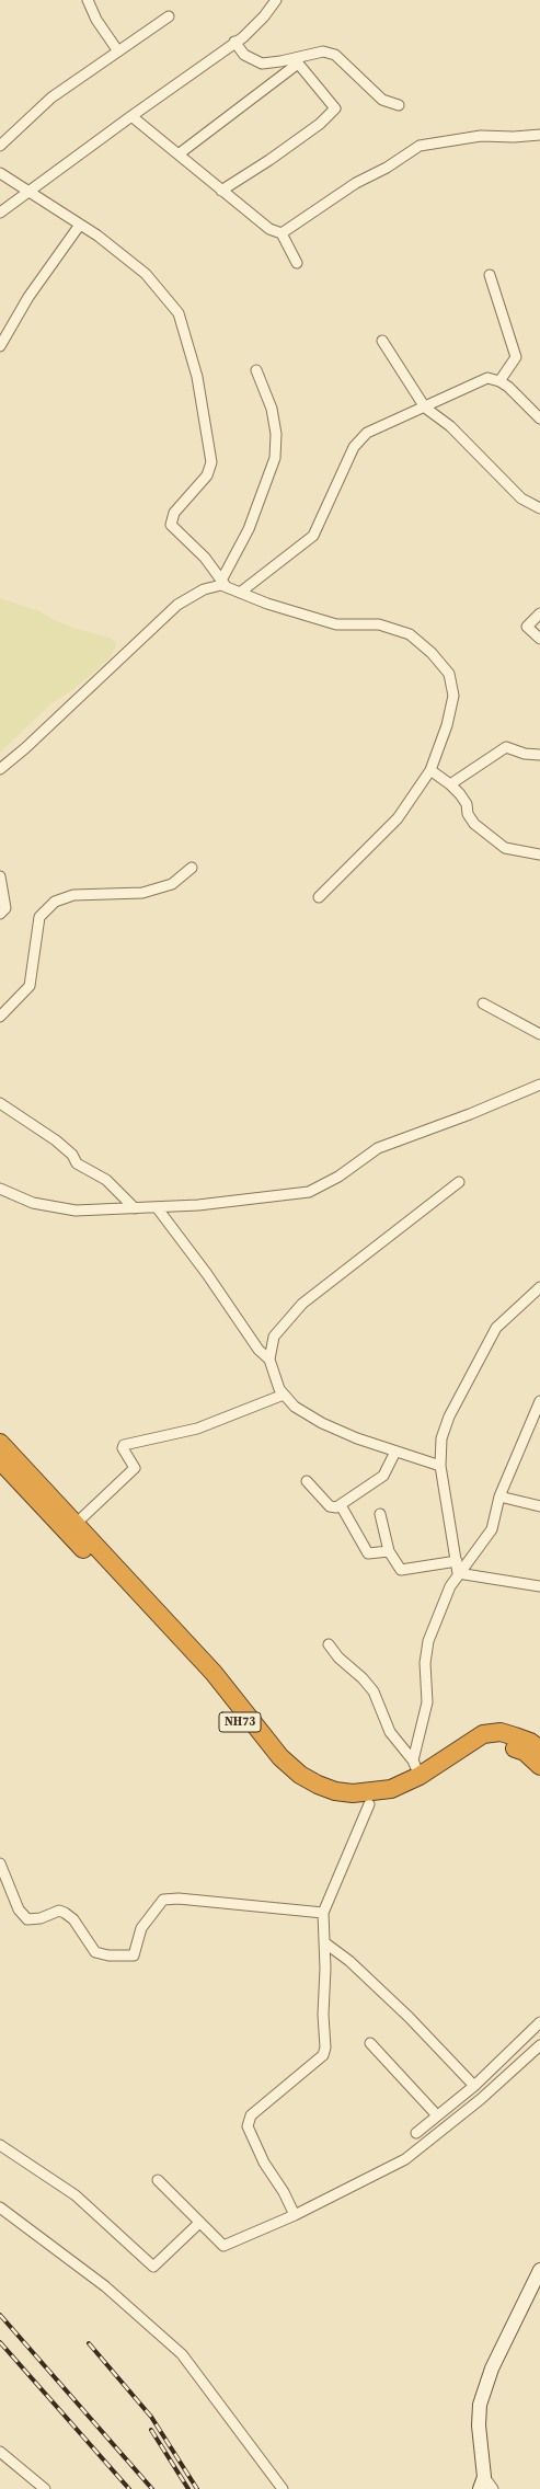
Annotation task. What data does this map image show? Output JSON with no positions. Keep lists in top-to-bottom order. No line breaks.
{"streets":{"highway":["NH73"]}}
